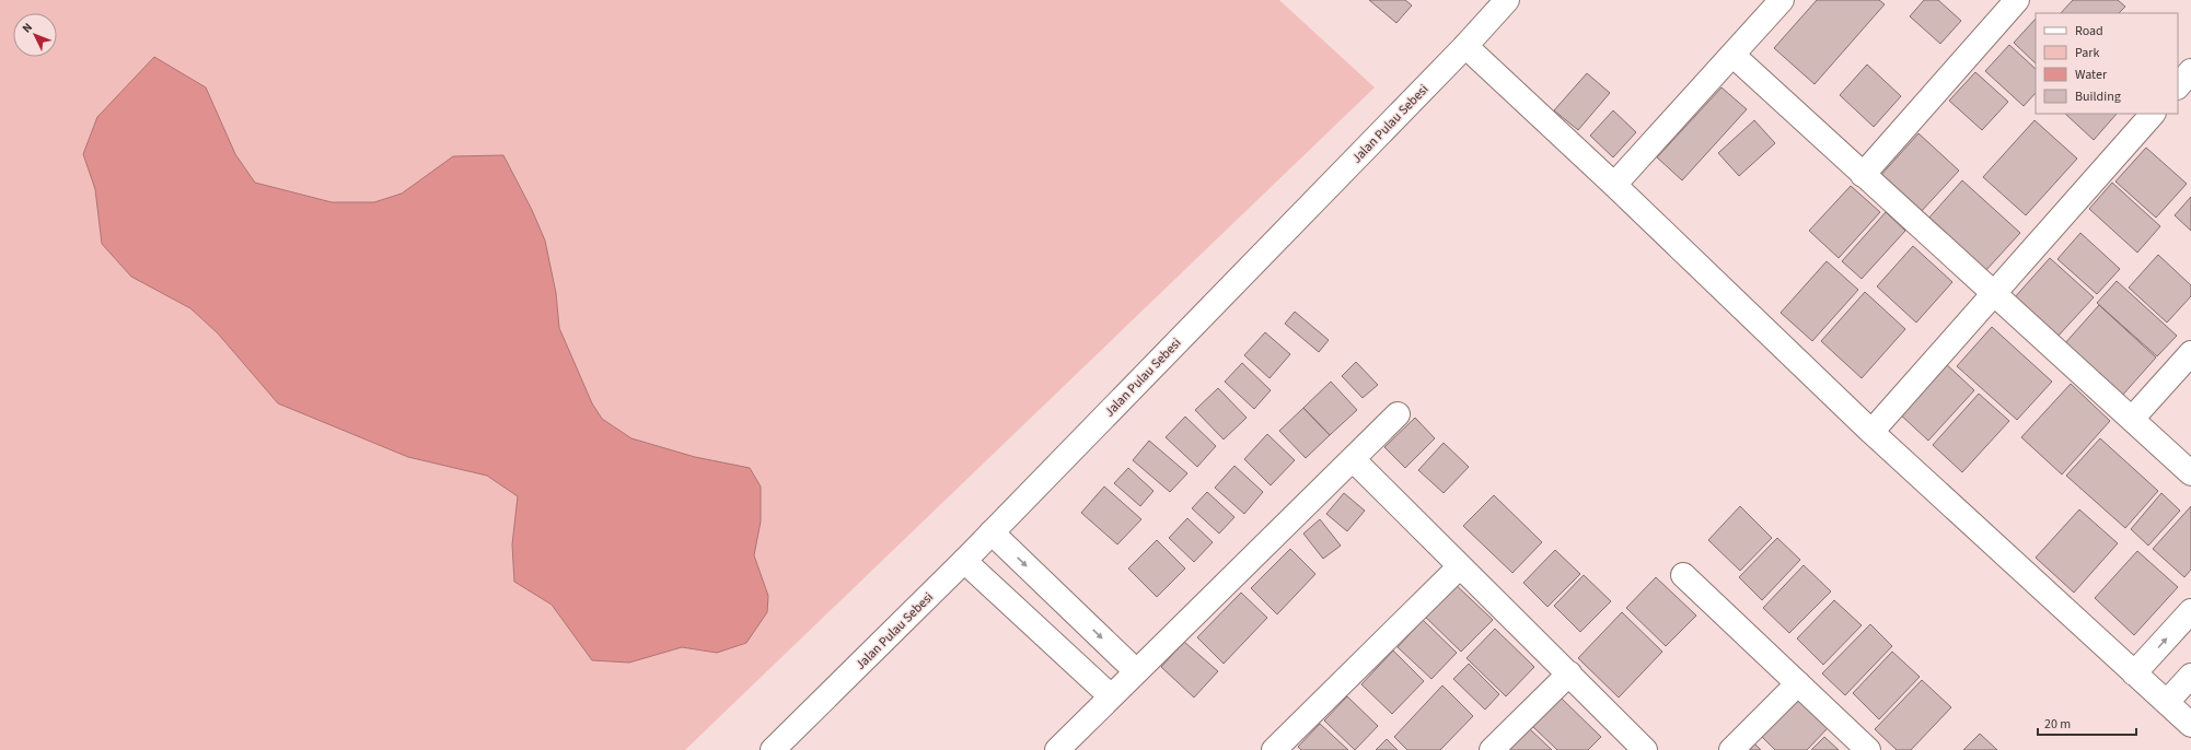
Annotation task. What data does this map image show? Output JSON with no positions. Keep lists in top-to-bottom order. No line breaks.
{"streets":{"street":["Jalan Pulau Sebesi"]},"legend":["Road","Park","Water","Building"],"scale_bar":"20 m","north":"top left"}
